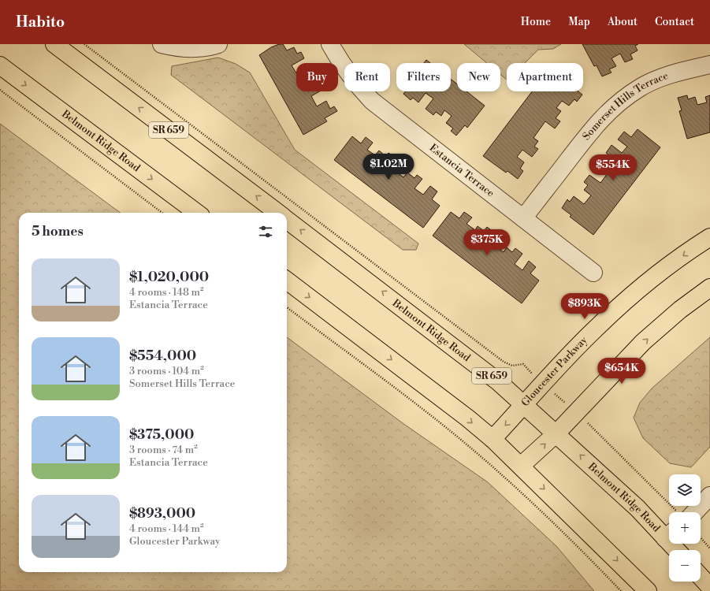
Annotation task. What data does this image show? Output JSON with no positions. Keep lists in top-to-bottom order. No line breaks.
{"streets":{"main road":["SR 659","Belmont Ridge Road","Gloucester Parkway"],"street":["Somerset Hills Terrace","Estancia Terrace"]},"crossings":[["Somerset Hills Terrace","Estancia Terrace"],["Belmont Ridge Road","Gloucester Parkway"]],"page":{"header":"Habito","nav":["Home","Map","About","Contact"],"chip":["Buy","Rent","Filters","New","Apartment"],"price":["$1.02M","$554K","$375K","$893K","$654K"],"heading":"5 homes","list":[{"name":"$1,020,000","note":"4 rooms · 148 m² · Estancia Terrace"},{"name":"$554,000","note":"3 rooms · 104 m² · Somerset Hills Terrace"},{"name":"$375,000","note":"3 rooms · 74 m² · Estancia Terrace"},{"name":"$893,000","note":"4 rooms · 144 m² · Gloucester Parkway"}],"map_buttons":["+","−"]}}
